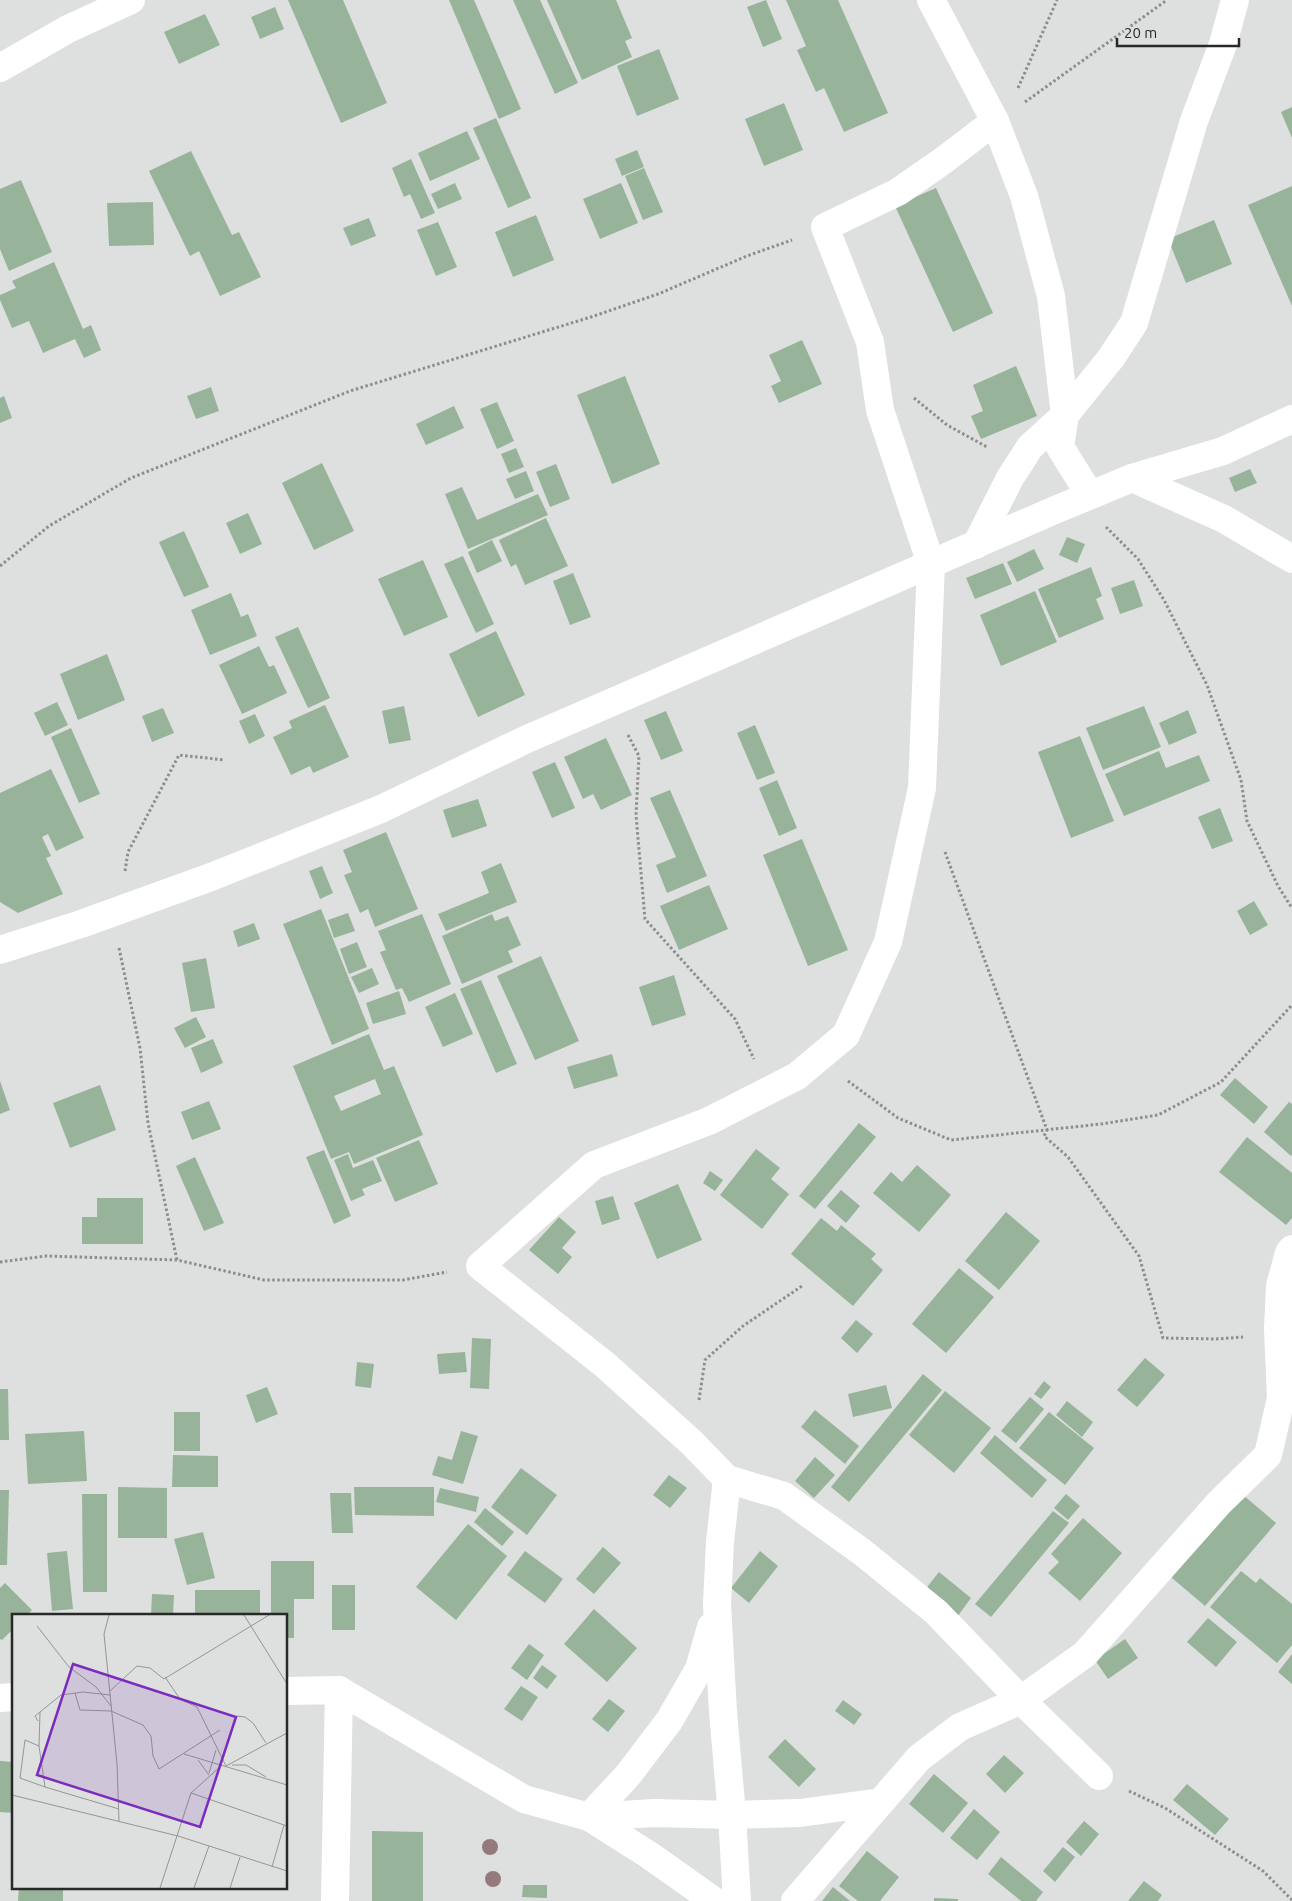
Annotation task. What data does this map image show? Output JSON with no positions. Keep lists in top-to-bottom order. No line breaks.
{"scale_bar":"20 m"}
